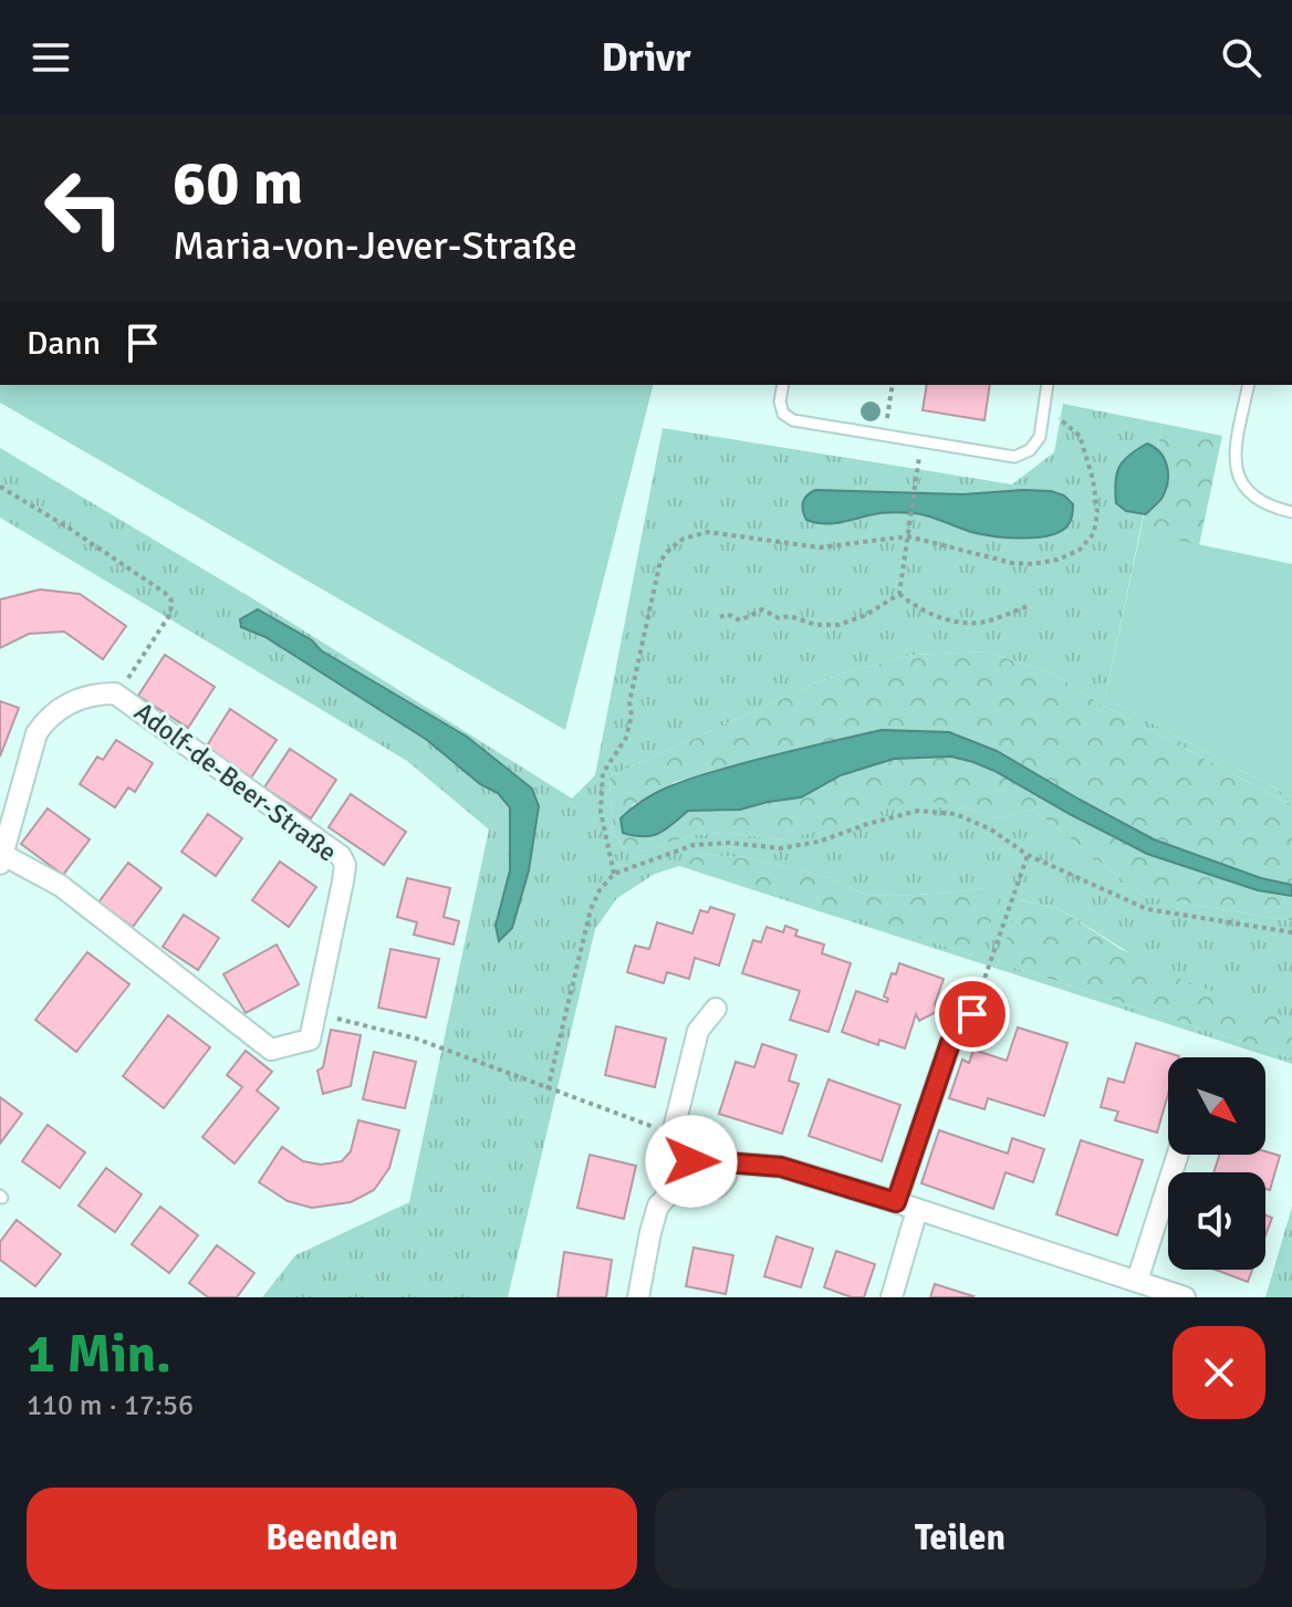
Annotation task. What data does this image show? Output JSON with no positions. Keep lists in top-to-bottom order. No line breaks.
{"streets":{"street":["Adolf-de-Beer-Straße"]},"north":"bottom right","page":{"header":"Drivr","turn":["60 m","Maria-von-Jever-Straße"],"then":"Dann","heading":["1 Min.","110 m · 17:56"],"buttons":["Beenden","Teilen"]}}
